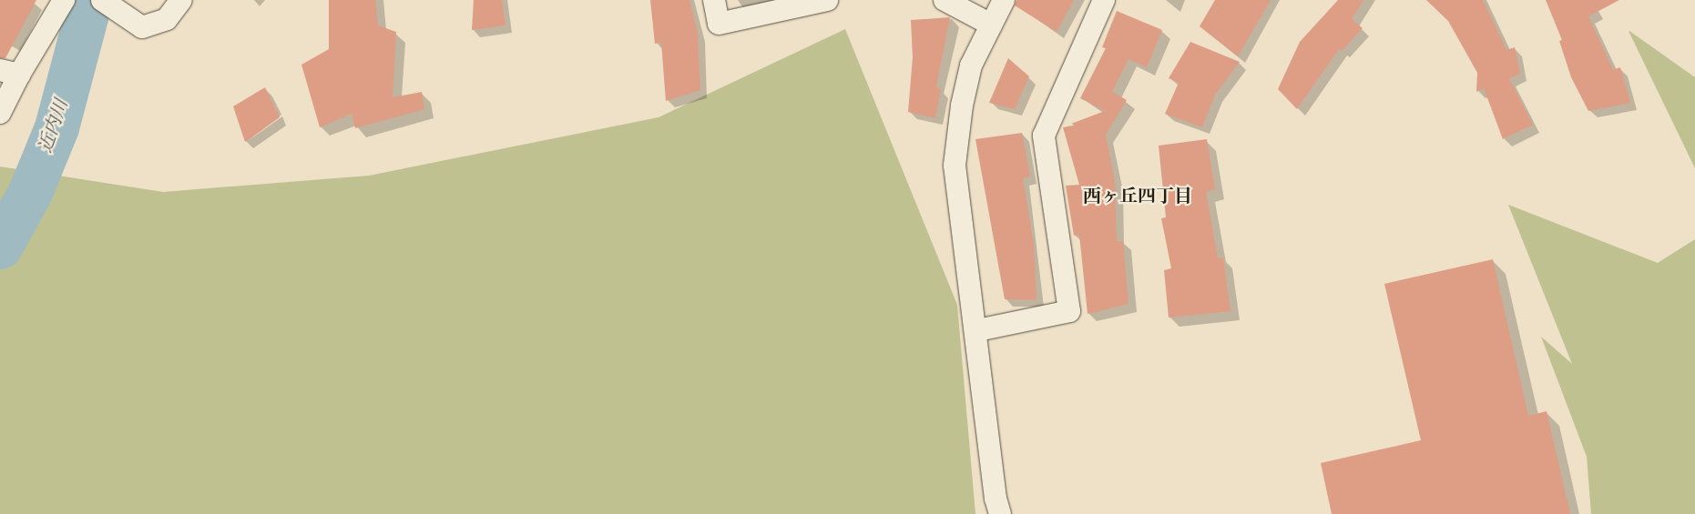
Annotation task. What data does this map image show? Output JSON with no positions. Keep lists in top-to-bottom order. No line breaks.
{"districts":["西ヶ丘四丁目"],"water":["近内川"]}
